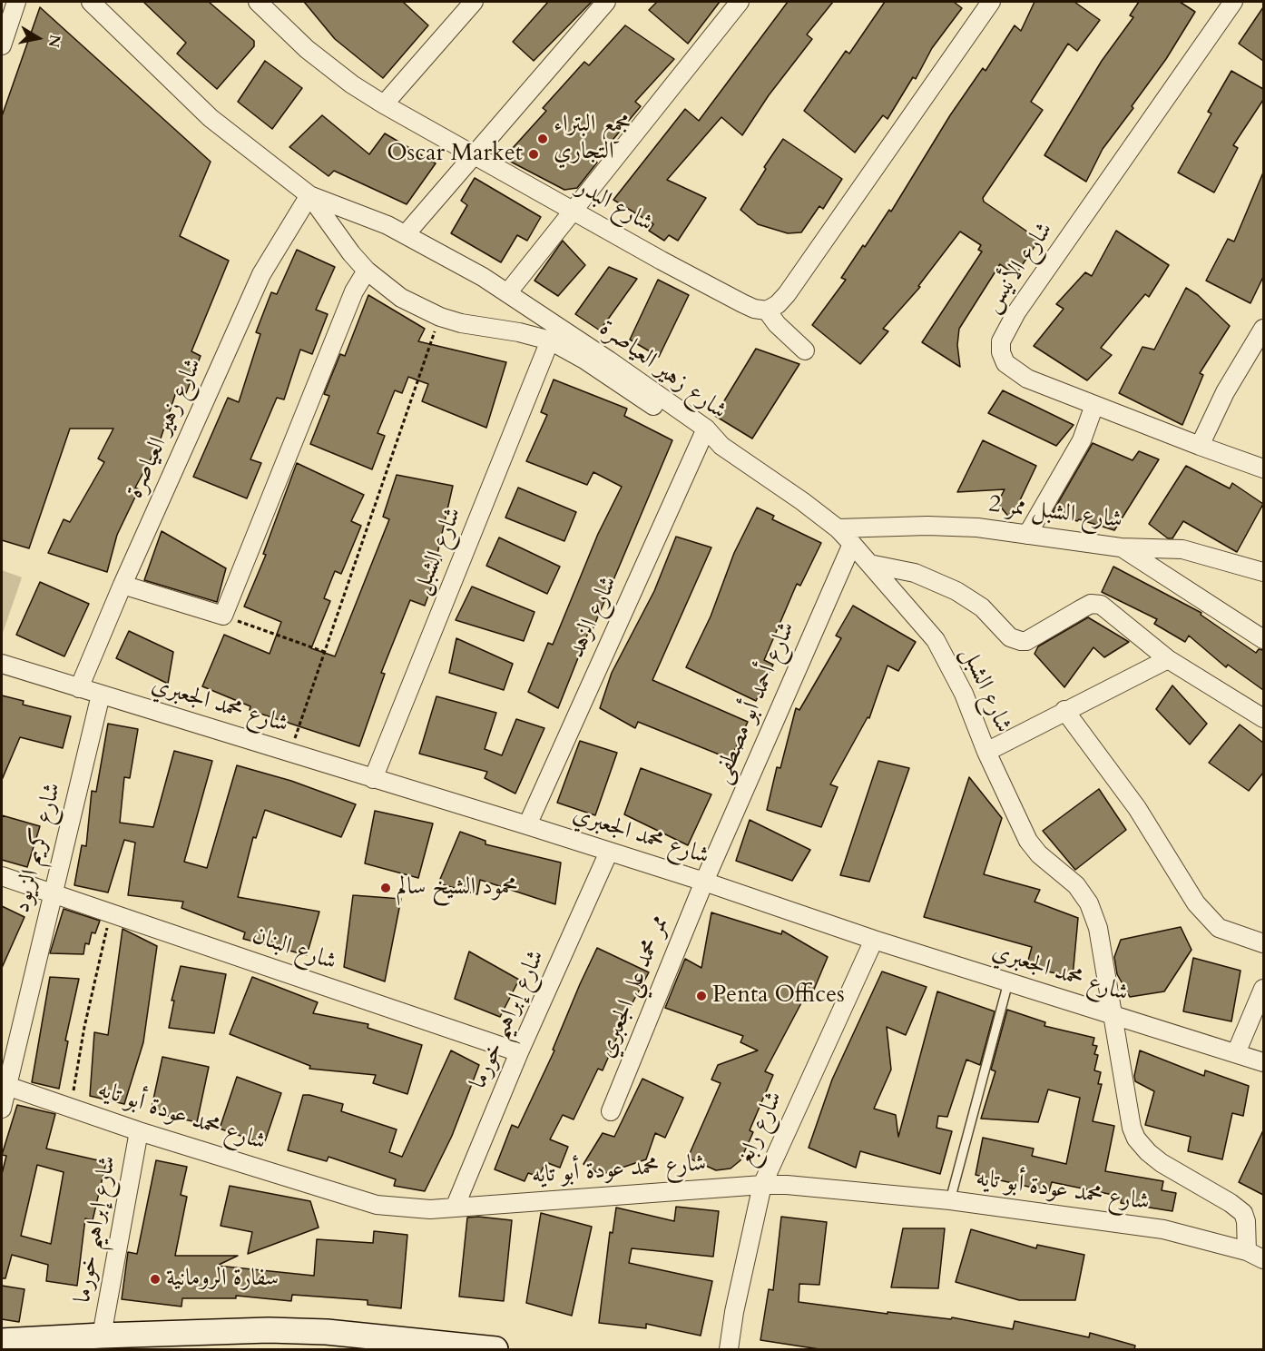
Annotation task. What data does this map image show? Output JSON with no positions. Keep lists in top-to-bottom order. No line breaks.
{"streets":{"street":["شارع البدر","شارع الأنيس","شارع زهير العياصرة","شارع الشبل ممر 2","شارع الشبل","شارع الزهد","شارع أحمد أبو مصطفى","شارع محمد الجعبري","شارع كريم الزيود","شارع البنان","ممر محمد علي الجعبري","شارع إبراهيم خورما","شارع محمد عودة أبو تايه","شارع رابغ"]},"crossings":[["شارع زهير العياصرة","شارع الشبل"],["شارع زهير العياصرة","شارع الزهد"],["شارع زهير العياصرة","شارع محمد الجعبري"],["شارع الشبل ممر 2","شارع الشبل"],["شارع الشبل","شارع أحمد أبو مصطفى"],["شارع الشبل","شارع محمد الجعبري"],["شارع الشبل","شارع محمد عودة أبو تايه"],["شارع الزهد","شارع محمد الجعبري"],["شارع أحمد أبو مصطفى","شارع محمد الجعبري"],["شارع أحمد أبو مصطفى","ممر محمد علي الجعبري"],["شارع محمد الجعبري","شارع كريم الزيود"],["شارع محمد الجعبري","ممر محمد علي الجعبري"],["شارع محمد الجعبري","شارع إبراهيم خورما"],["شارع محمد الجعبري","شارع محمد عودة أبو تايه"],["شارع محمد الجعبري","شارع رابغ"],["شارع كريم الزيود","شارع البنان"],["شارع كريم الزيود","شارع محمد عودة أبو تايه"],["شارع البنان","شارع إبراهيم خورما"],["شارع إبراهيم خورما","شارع محمد عودة أبو تايه"],["شارع محمد عودة أبو تايه","شارع رابغ"]],"places":["مجمع البتراء التجاري","Oscar Market","محمود الشيخ سالم","Penta Offices","سفارة الرومانية"],"north":"right"}
